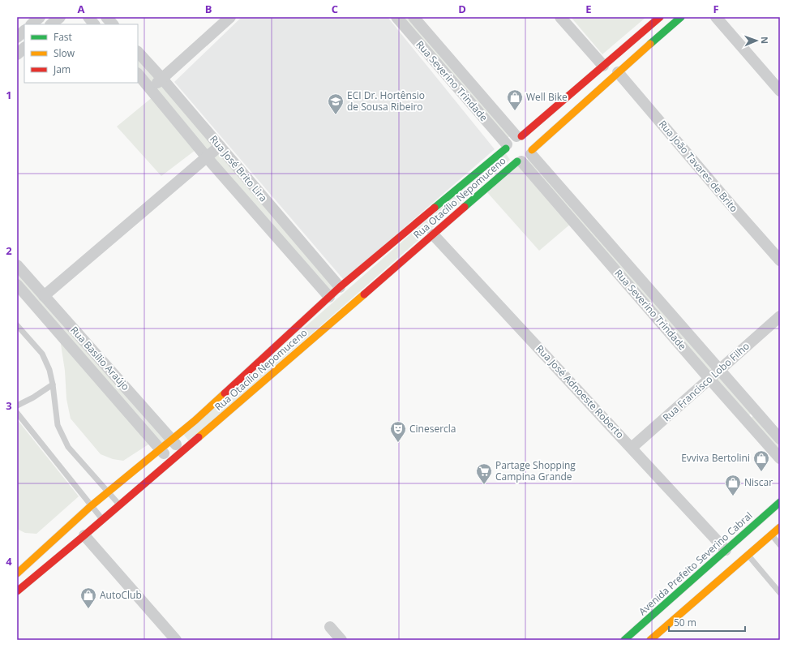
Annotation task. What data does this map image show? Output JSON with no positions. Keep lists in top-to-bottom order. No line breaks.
{"streets":{"street":["Rua Severino Trindade","Rua João Tavares de Brito","Rua José Brito Lira","Rua Otacílio Nepomuceno","Rua Basílio Araújo","Rua Francisco Lobo Filho","Rua José Adnoeste Roberto","Avenida Prefeito Severino Cabral"]},"crossings":[["Rua Severino Trindade","Rua Otacílio Nepomuceno"],["Rua Severino Trindade","Rua Francisco Lobo Filho"],["Rua José Brito Lira","Rua Otacílio Nepomuceno"],["Rua Otacílio Nepomuceno","Rua Basílio Araújo"],["Rua Otacílio Nepomuceno","Rua José Adnoeste Roberto"],["Rua Francisco Lobo Filho","Rua José Adnoeste Roberto"],["Rua José Adnoeste Roberto","Avenida Prefeito Severino Cabral"]],"places":{"shop":["Well Bike","Evviva Bertolini","Niscar","AutoClub"],"school or university":["ECI Dr. Hortênsio de Sousa Ribeiro"],"theatre":["Cinesercla"],"supermarket":["Partage Shopping Campina Grande"]},"legend":["Fast","Slow","Jam"],"scale_bar":"50 m","north":"right","grid":{"columns":["A","B","C","D","E","F"],"rows":["1","2","3","4"]}}
